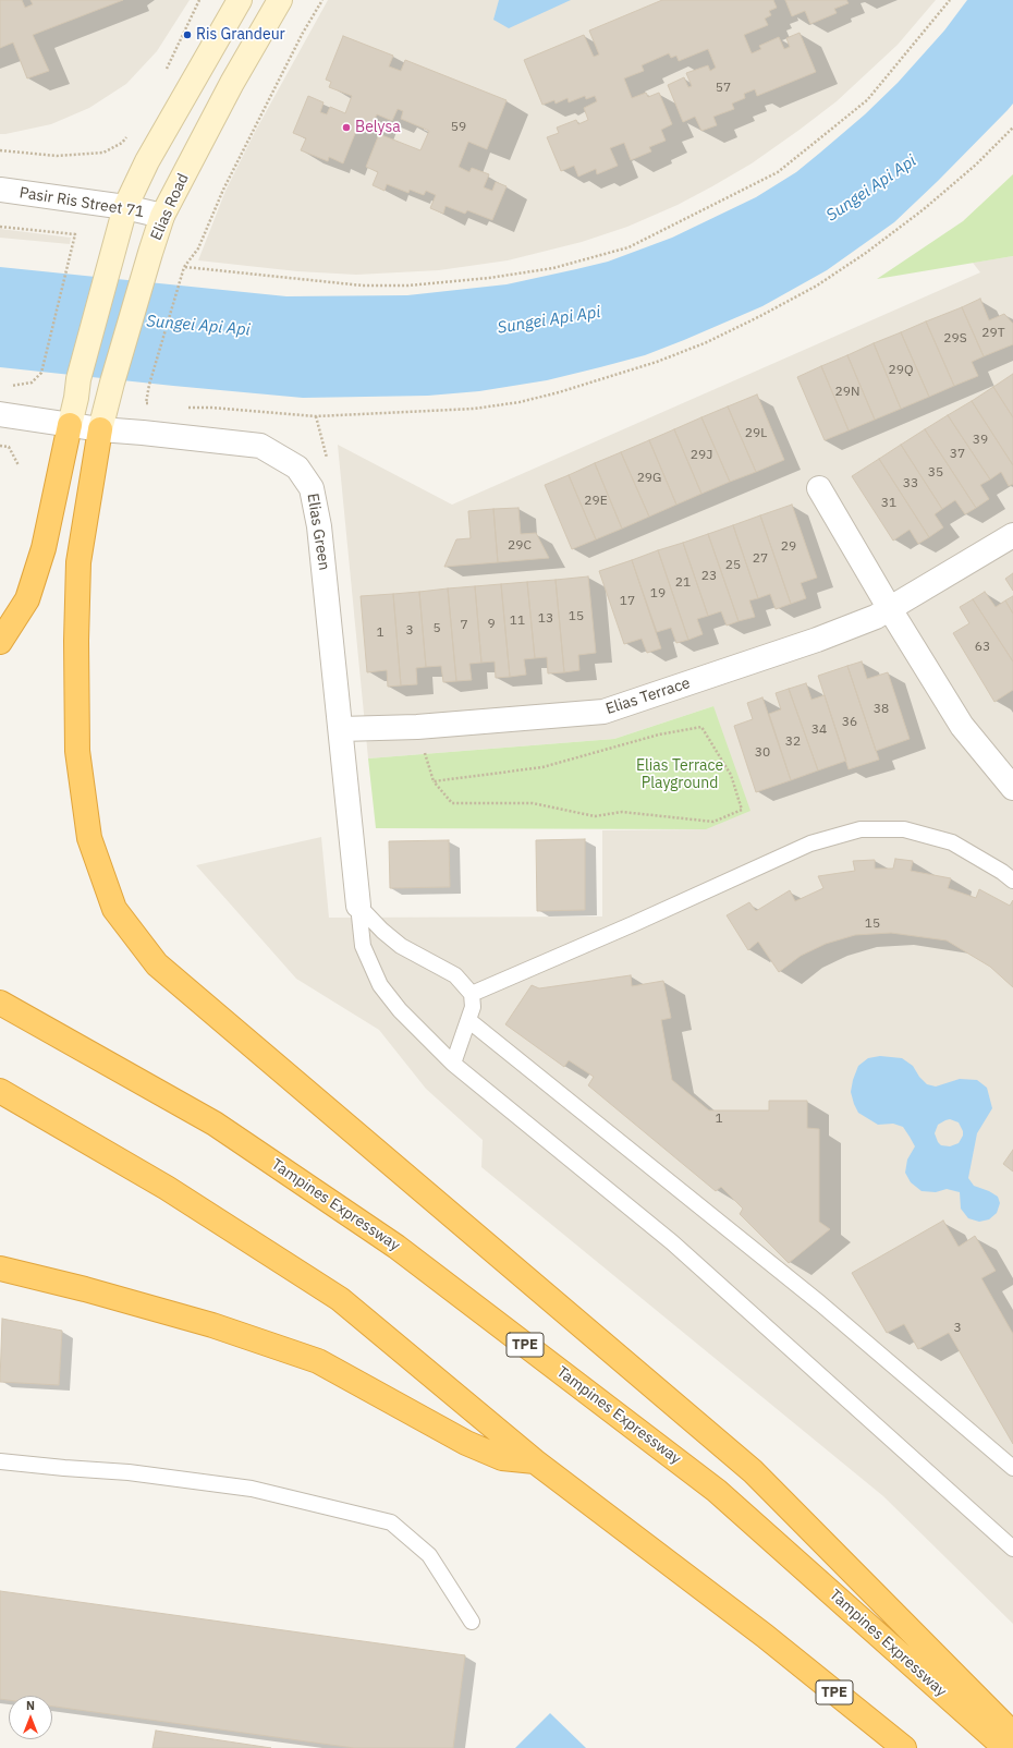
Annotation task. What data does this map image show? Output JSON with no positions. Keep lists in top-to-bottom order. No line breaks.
{"streets":{"highway":["Tampines Expressway","TPE"],"main road":["Elias Road"],"street":["Pasir Ris Street 71","Elias Green","Elias Terrace"]},"crossings":[["Pasir Ris Street 71","Elias Road"],["Elias Road","Elias Green"],["Elias Green","Elias Terrace"]],"water":["Sungei Api Api"],"parks":["Elias Terrace Playground"],"places":["Ris Grandeur","Belysa"],"house_numbers":["57","59","29T","29S","29Q","29N","29L","39","37","29J","35","29G","33","29E","31","29C","29","27","25","23","21","19","17","15","13","11","9","7","5","3","1","63","38","36","34","32","30","15","1","3"],"north":"top"}
